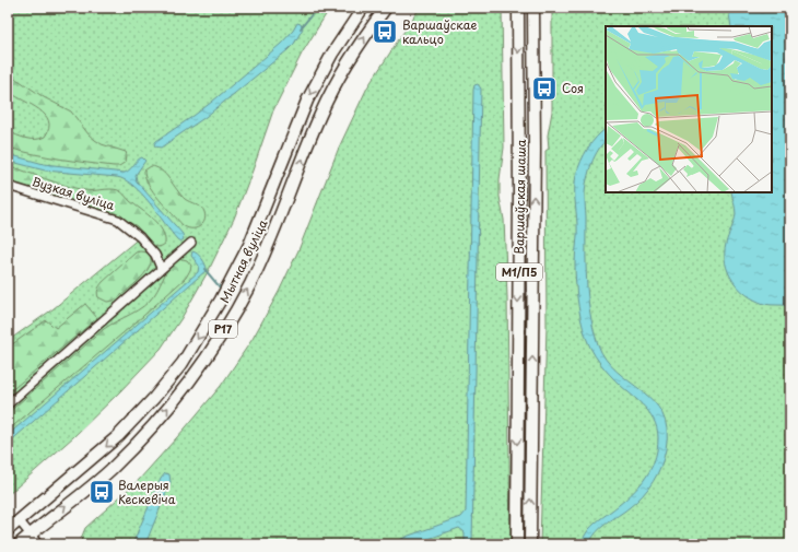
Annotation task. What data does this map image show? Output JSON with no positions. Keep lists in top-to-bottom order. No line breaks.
{"streets":{"highway":["Варшаўская шаша","Мытная вуліца","М1/П5","Р17"],"street":["Вузкая вуліца"]},"places":{"bus stop":["Варшаўскае кальцо","Соя","Валерыя Кескевіча"]}}
